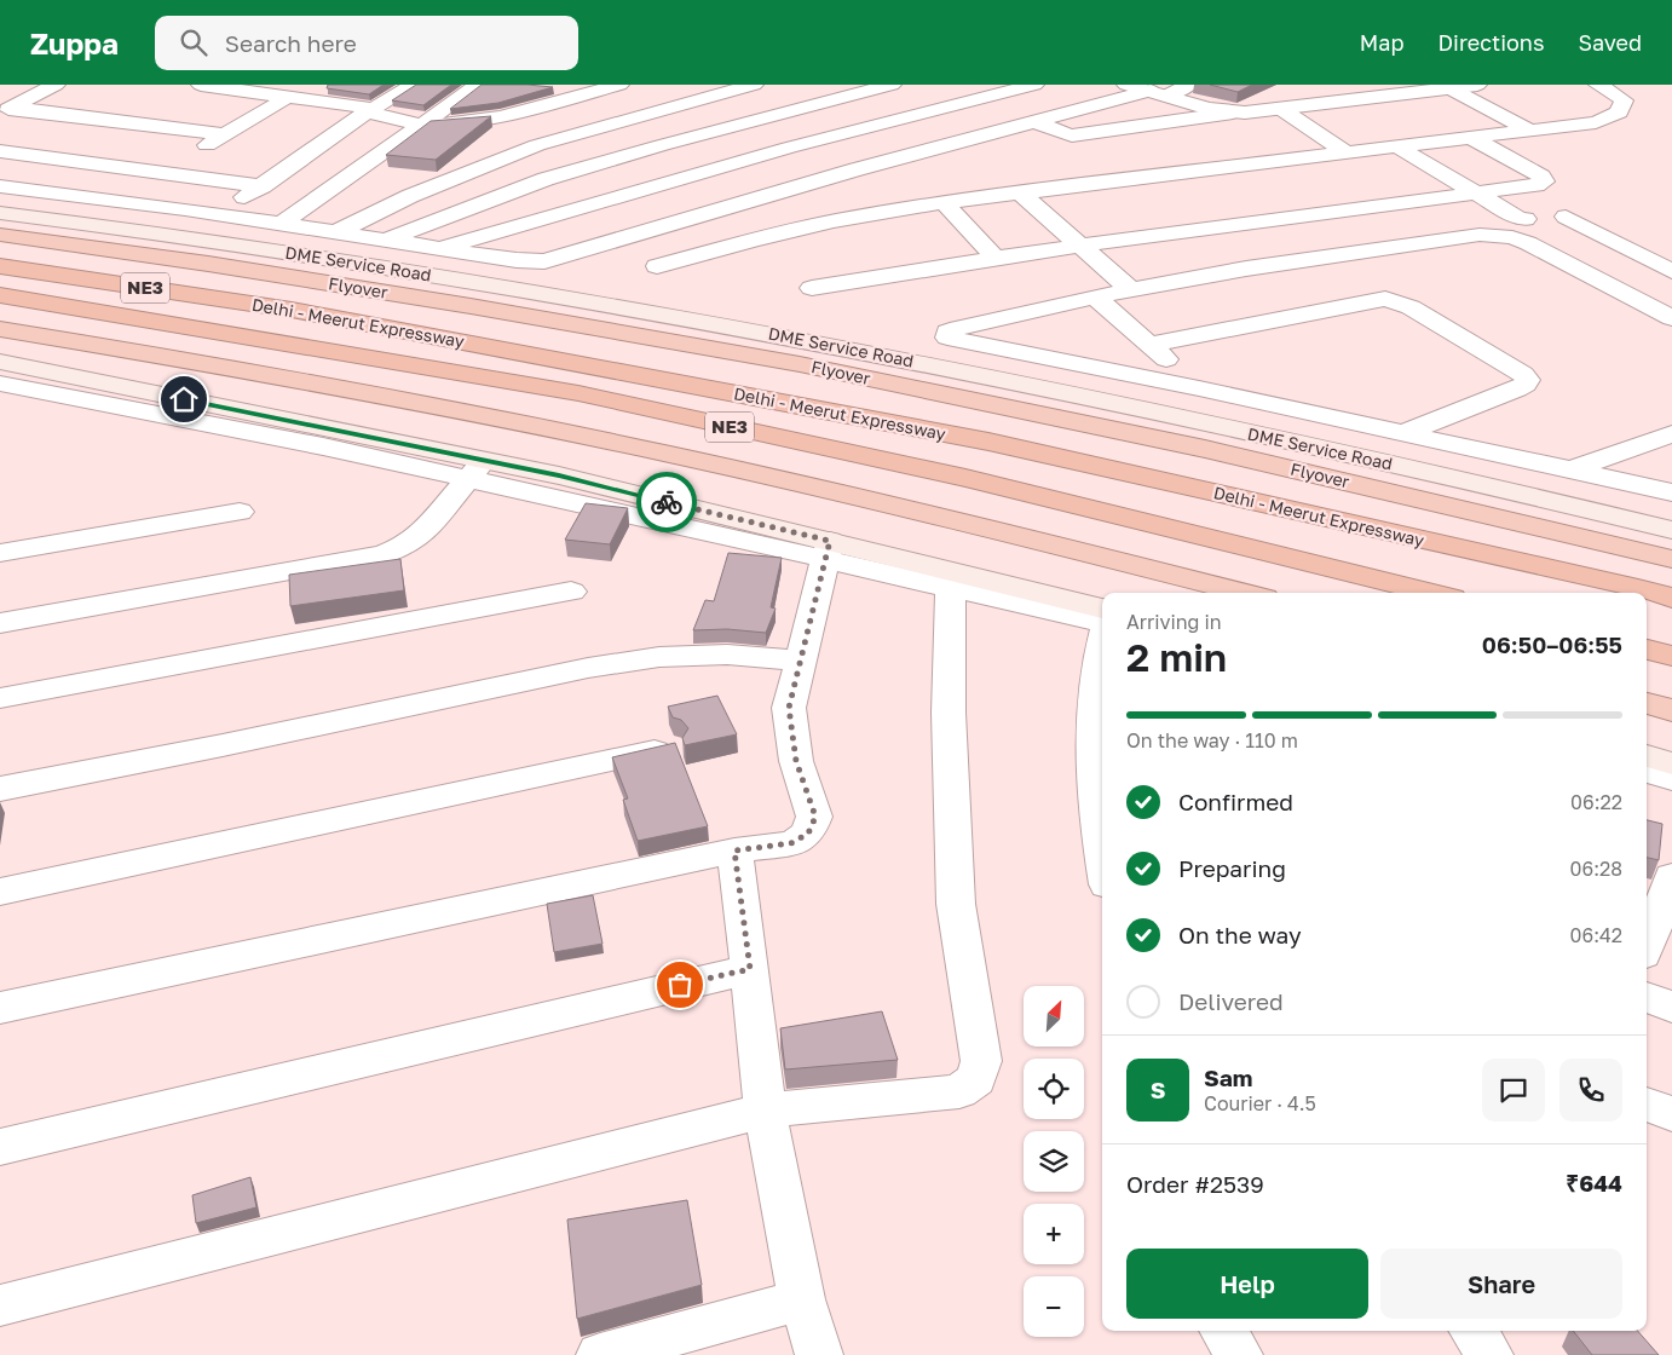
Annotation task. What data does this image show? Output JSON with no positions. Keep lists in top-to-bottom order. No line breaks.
{"streets":{"highway":["NE3","Flyover","Delhi - Meerut Expressway"],"main road":["DME Service Road"]},"north":"top right","page":{"header":"Zuppa","search":"Search here","nav":["Map","Directions","Saved"],"heading":["2 min","Arriving in","06:50–06:55"],"panel":["Sam","Courier · 4.5","Order #2539","₹644"],"bar":"On the way · 110 m","list":[["Confirmed","06:22"],["Preparing","06:28"],["On the way","06:42"],"Delivered"],"map_buttons":["+","−"],"round":"S","buttons":["Help","Share"]}}
